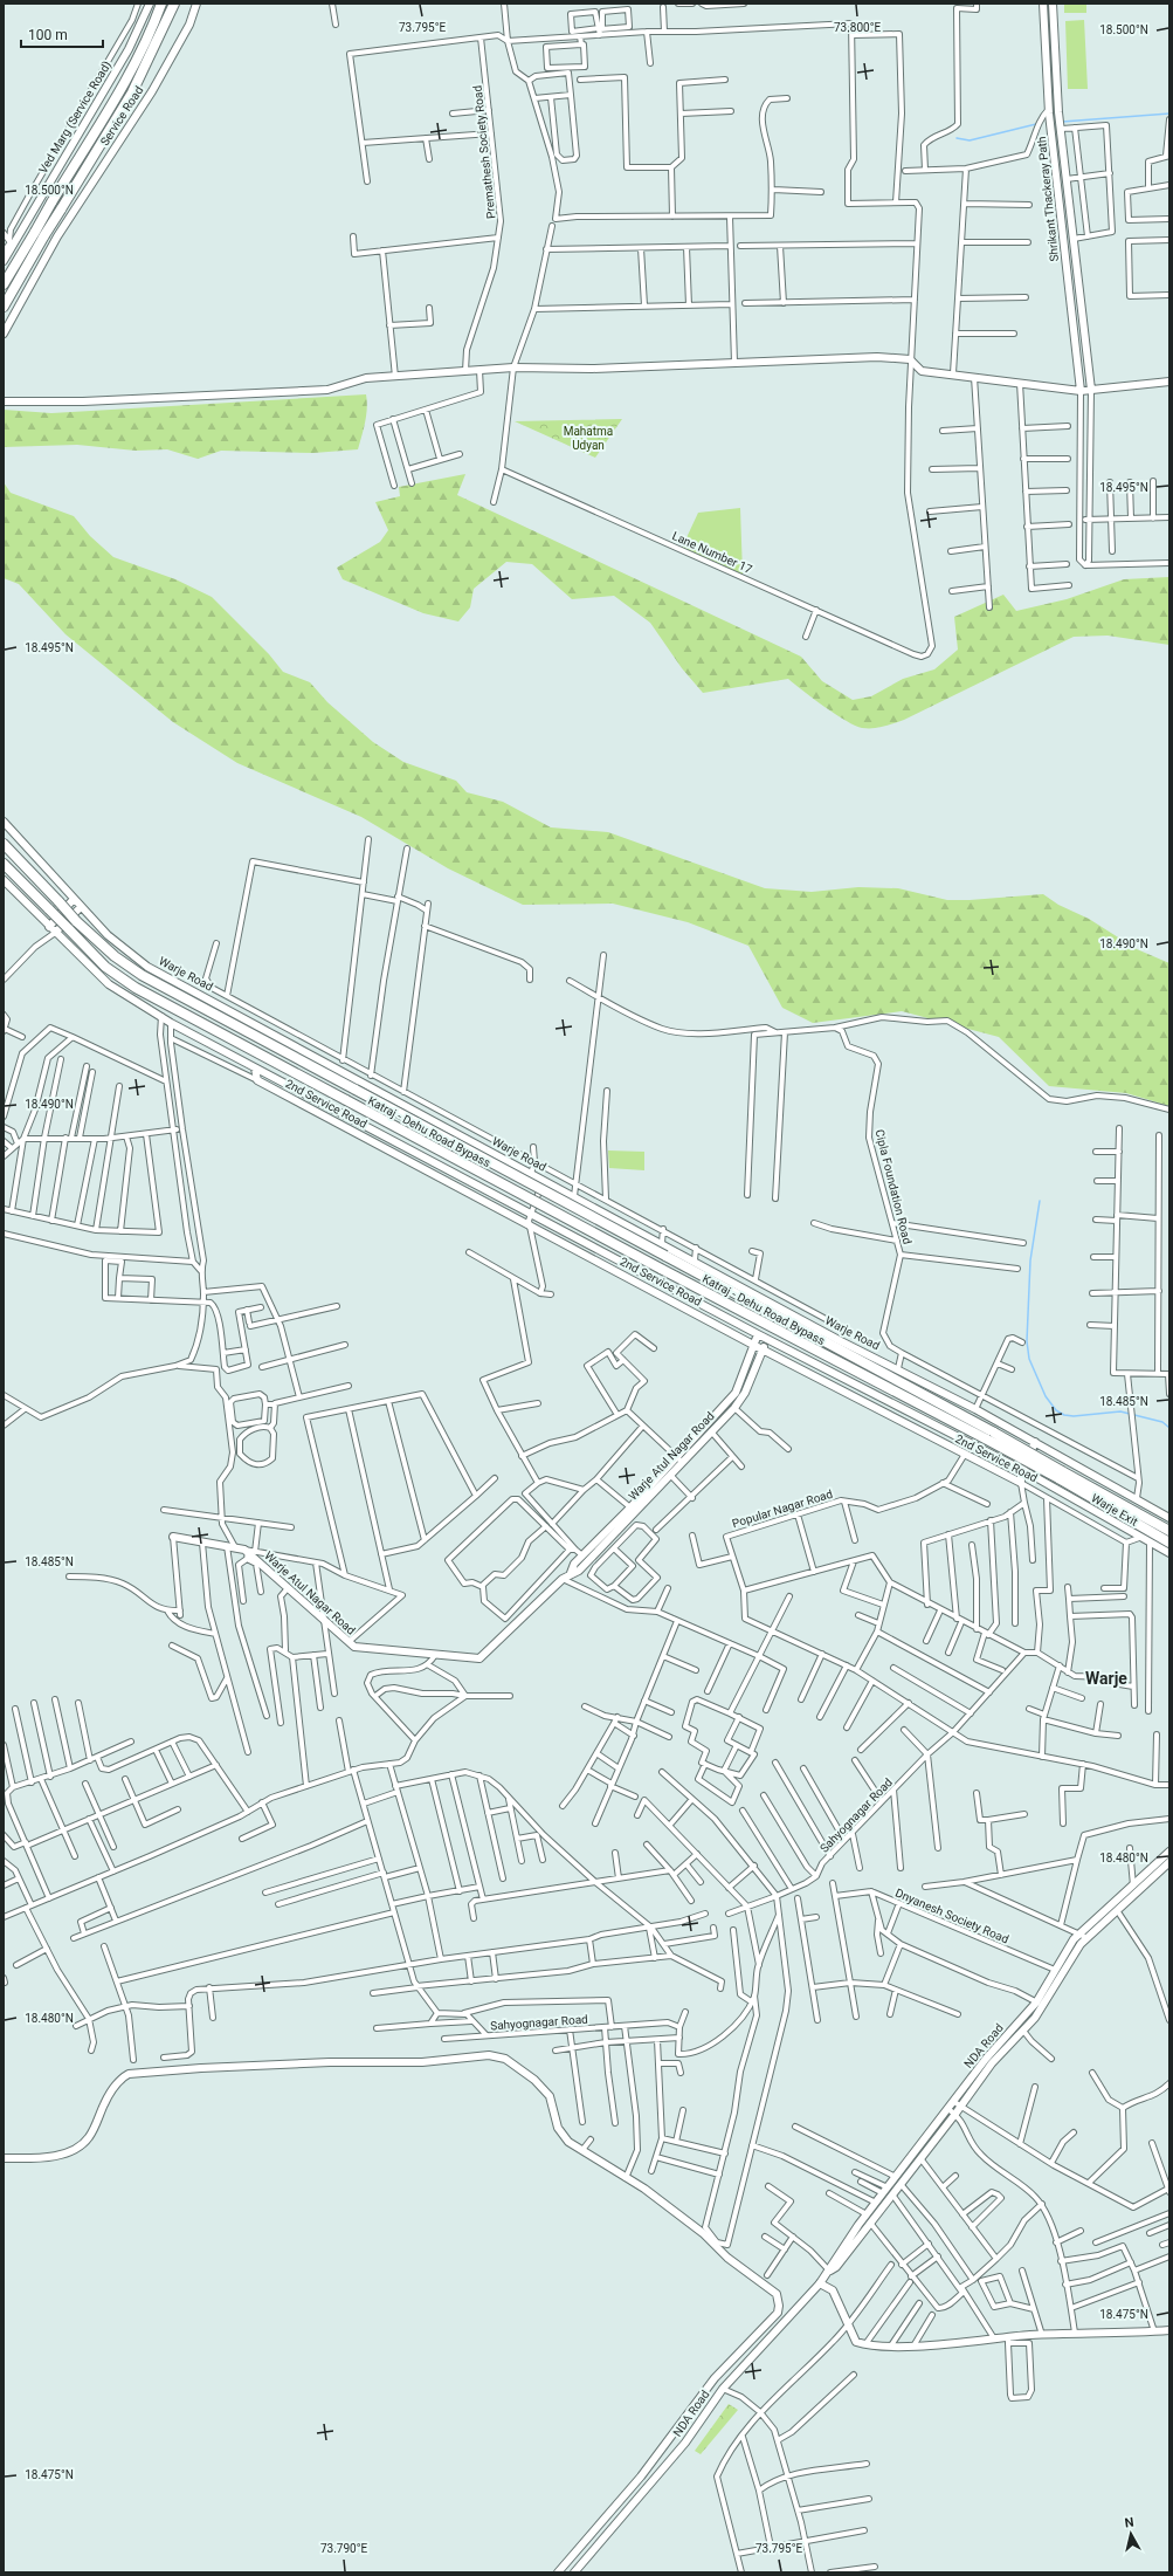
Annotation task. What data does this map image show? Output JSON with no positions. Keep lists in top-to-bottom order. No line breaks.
{"streets":{"highway":["Katraj - Dehu Road Bypass"],"street":["Service Road","Ved Marg (Service Road)","Premathesh Society Road","Shrikant Thackeray Path","Lane Number 17","Warje Road","2nd Service Road","Cipla Foundation Road","Warje Atul Nagar Road","Popular Nagar Road","Warje Exit","Sahyognagar Road","Dnyanesh Society Road","NDA Road"]},"crossings":[["Warje Road","Warje Exit"],["2nd Service Road","Warje Atul Nagar Road"],["2nd Service Road","Popular Nagar Road"],["Dnyanesh Society Road","NDA Road"]],"districts":["Warje"],"parks":["Mahatma Udyan"],"scale_bar":"100 m","north":"top","coordinates":["73.795°E","73.800°E","18.500°N","18.495°N","18.490°N","18.485°N","18.480°N","18.475°N","73.790°E"]}
